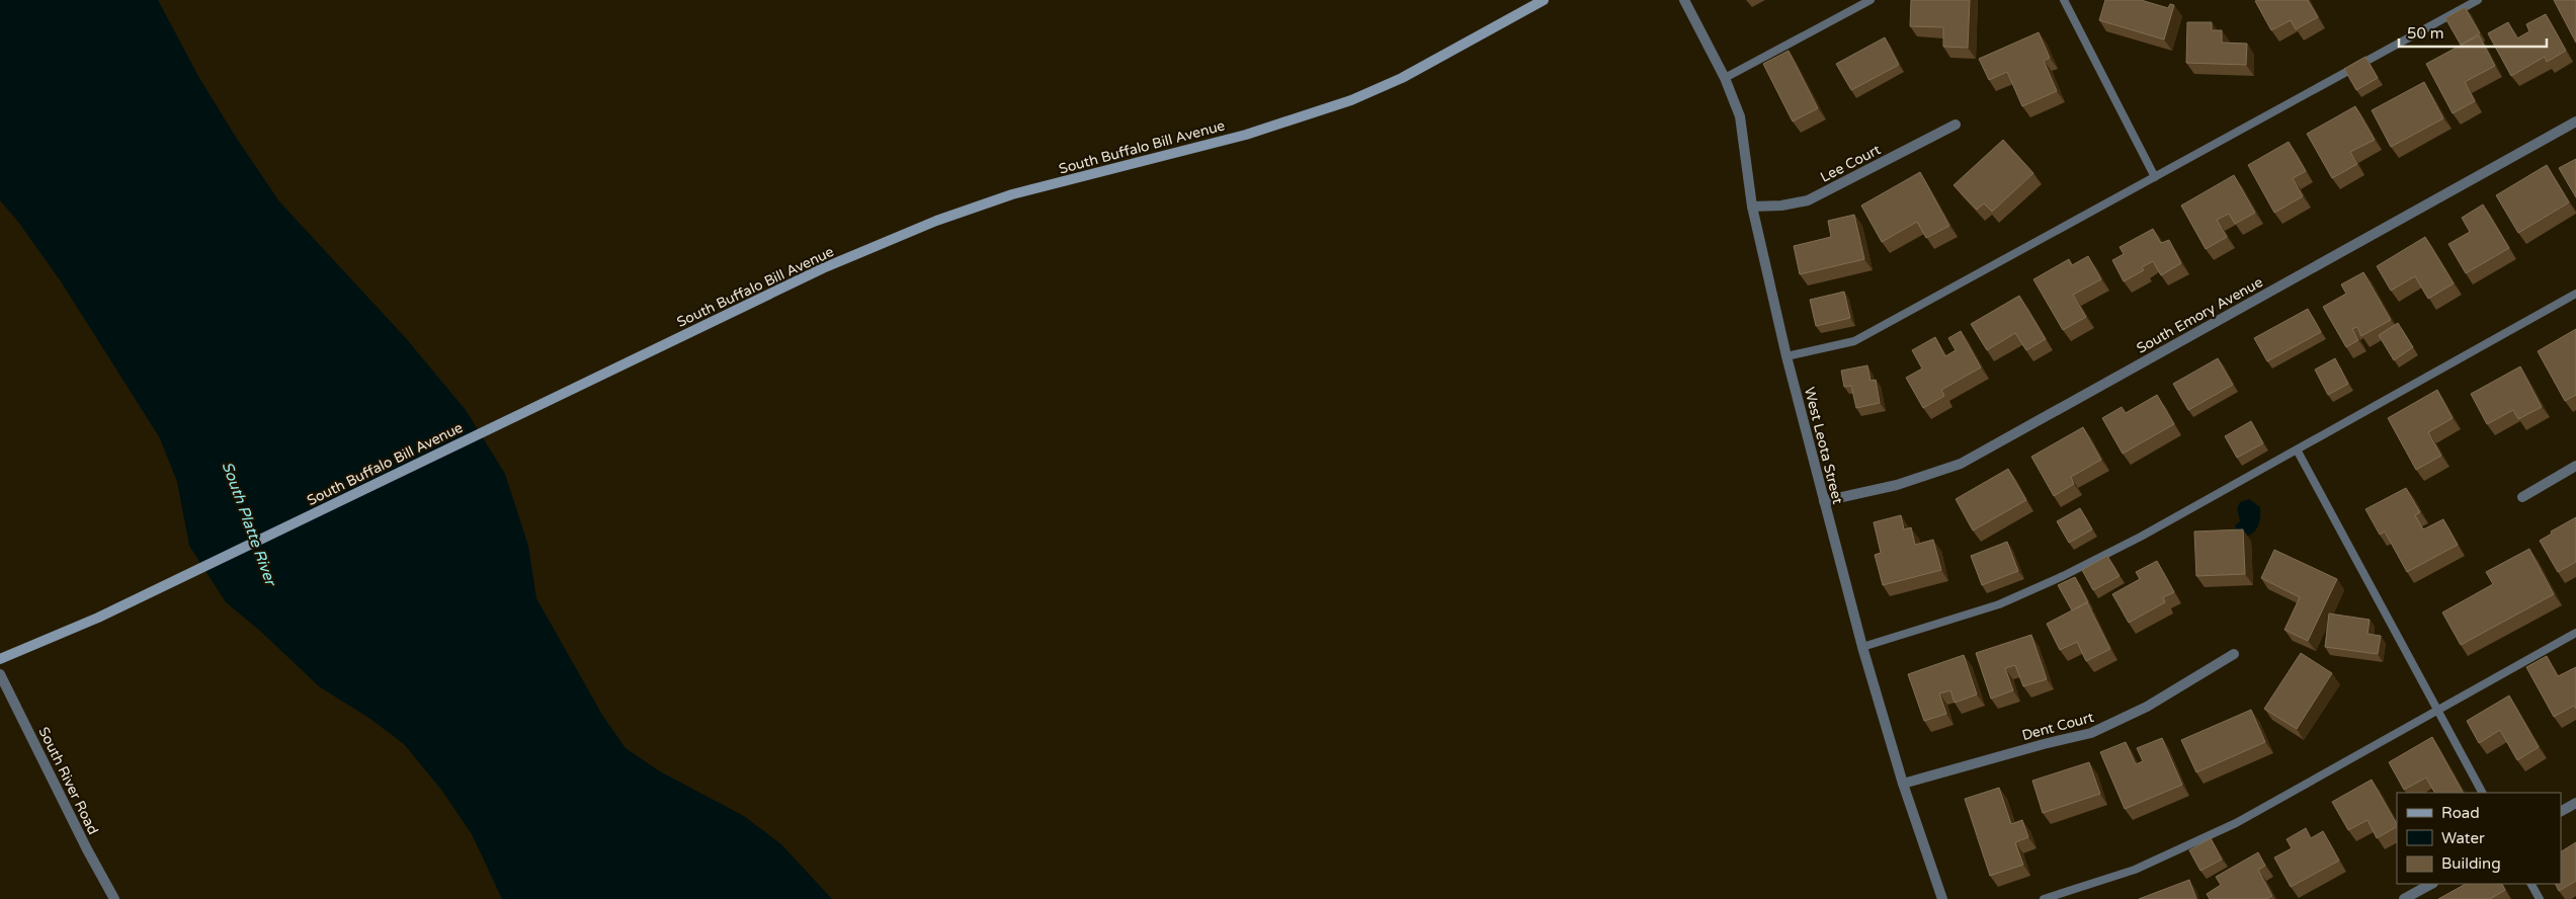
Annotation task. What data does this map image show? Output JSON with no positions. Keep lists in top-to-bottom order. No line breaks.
{"streets":{"main road":["South Buffalo Bill Avenue"],"street":["Lee Court","South Emory Avenue","West Leota Street","Dent Court","South River Road"]},"crossings":[["Lee Court","West Leota Street"],["South Emory Avenue","West Leota Street"],["West Leota Street","Dent Court"]],"water":["South Platte River"],"legend":["Road","Water","Building"],"scale_bar":"50 m"}
